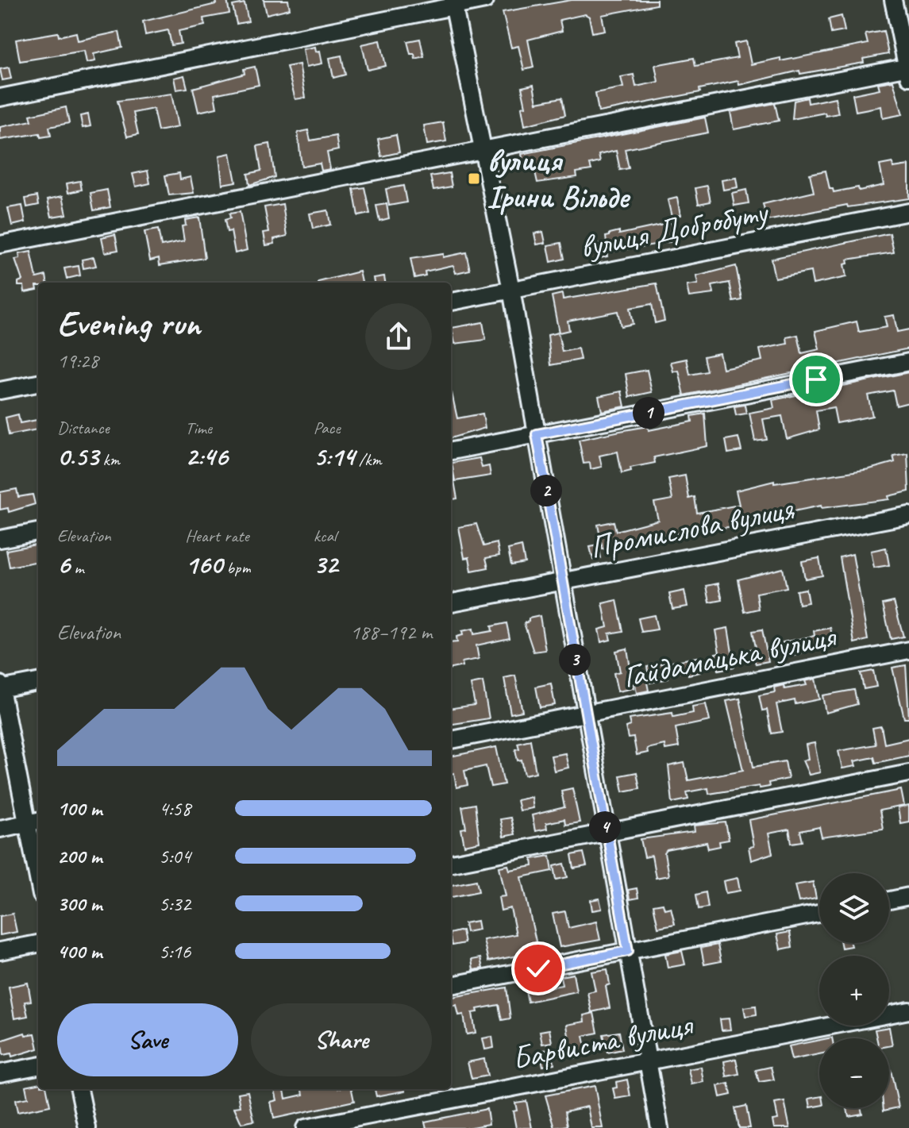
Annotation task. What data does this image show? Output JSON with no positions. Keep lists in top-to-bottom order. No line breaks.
{"streets":{"street":["вулиця Добробуту","Промислова вулиця","Гайдамацька вулиця","Барвиста вулиця"]},"places":{"transit":["вулиця Ірини Вільде"]},"page":{"heading":["Evening run","19:28"],"stats":[["Distance","0.53 km"],["Time","2:46"],["Pace","5:14 /km"],["Elevation","6 m"],["Heart rate","160 bpm"],["kcal","32"]],"pins":["1","2","3","4"],"chart":["Elevation","188–192 m"],"list":[{"name":"100 m","note":"4:58"},{"name":"200 m","note":"5:04"},{"name":"300 m","note":"5:32"},{"name":"400 m","note":"5:16"}],"map_buttons":["+","−"],"buttons":["Save","Share"]}}
